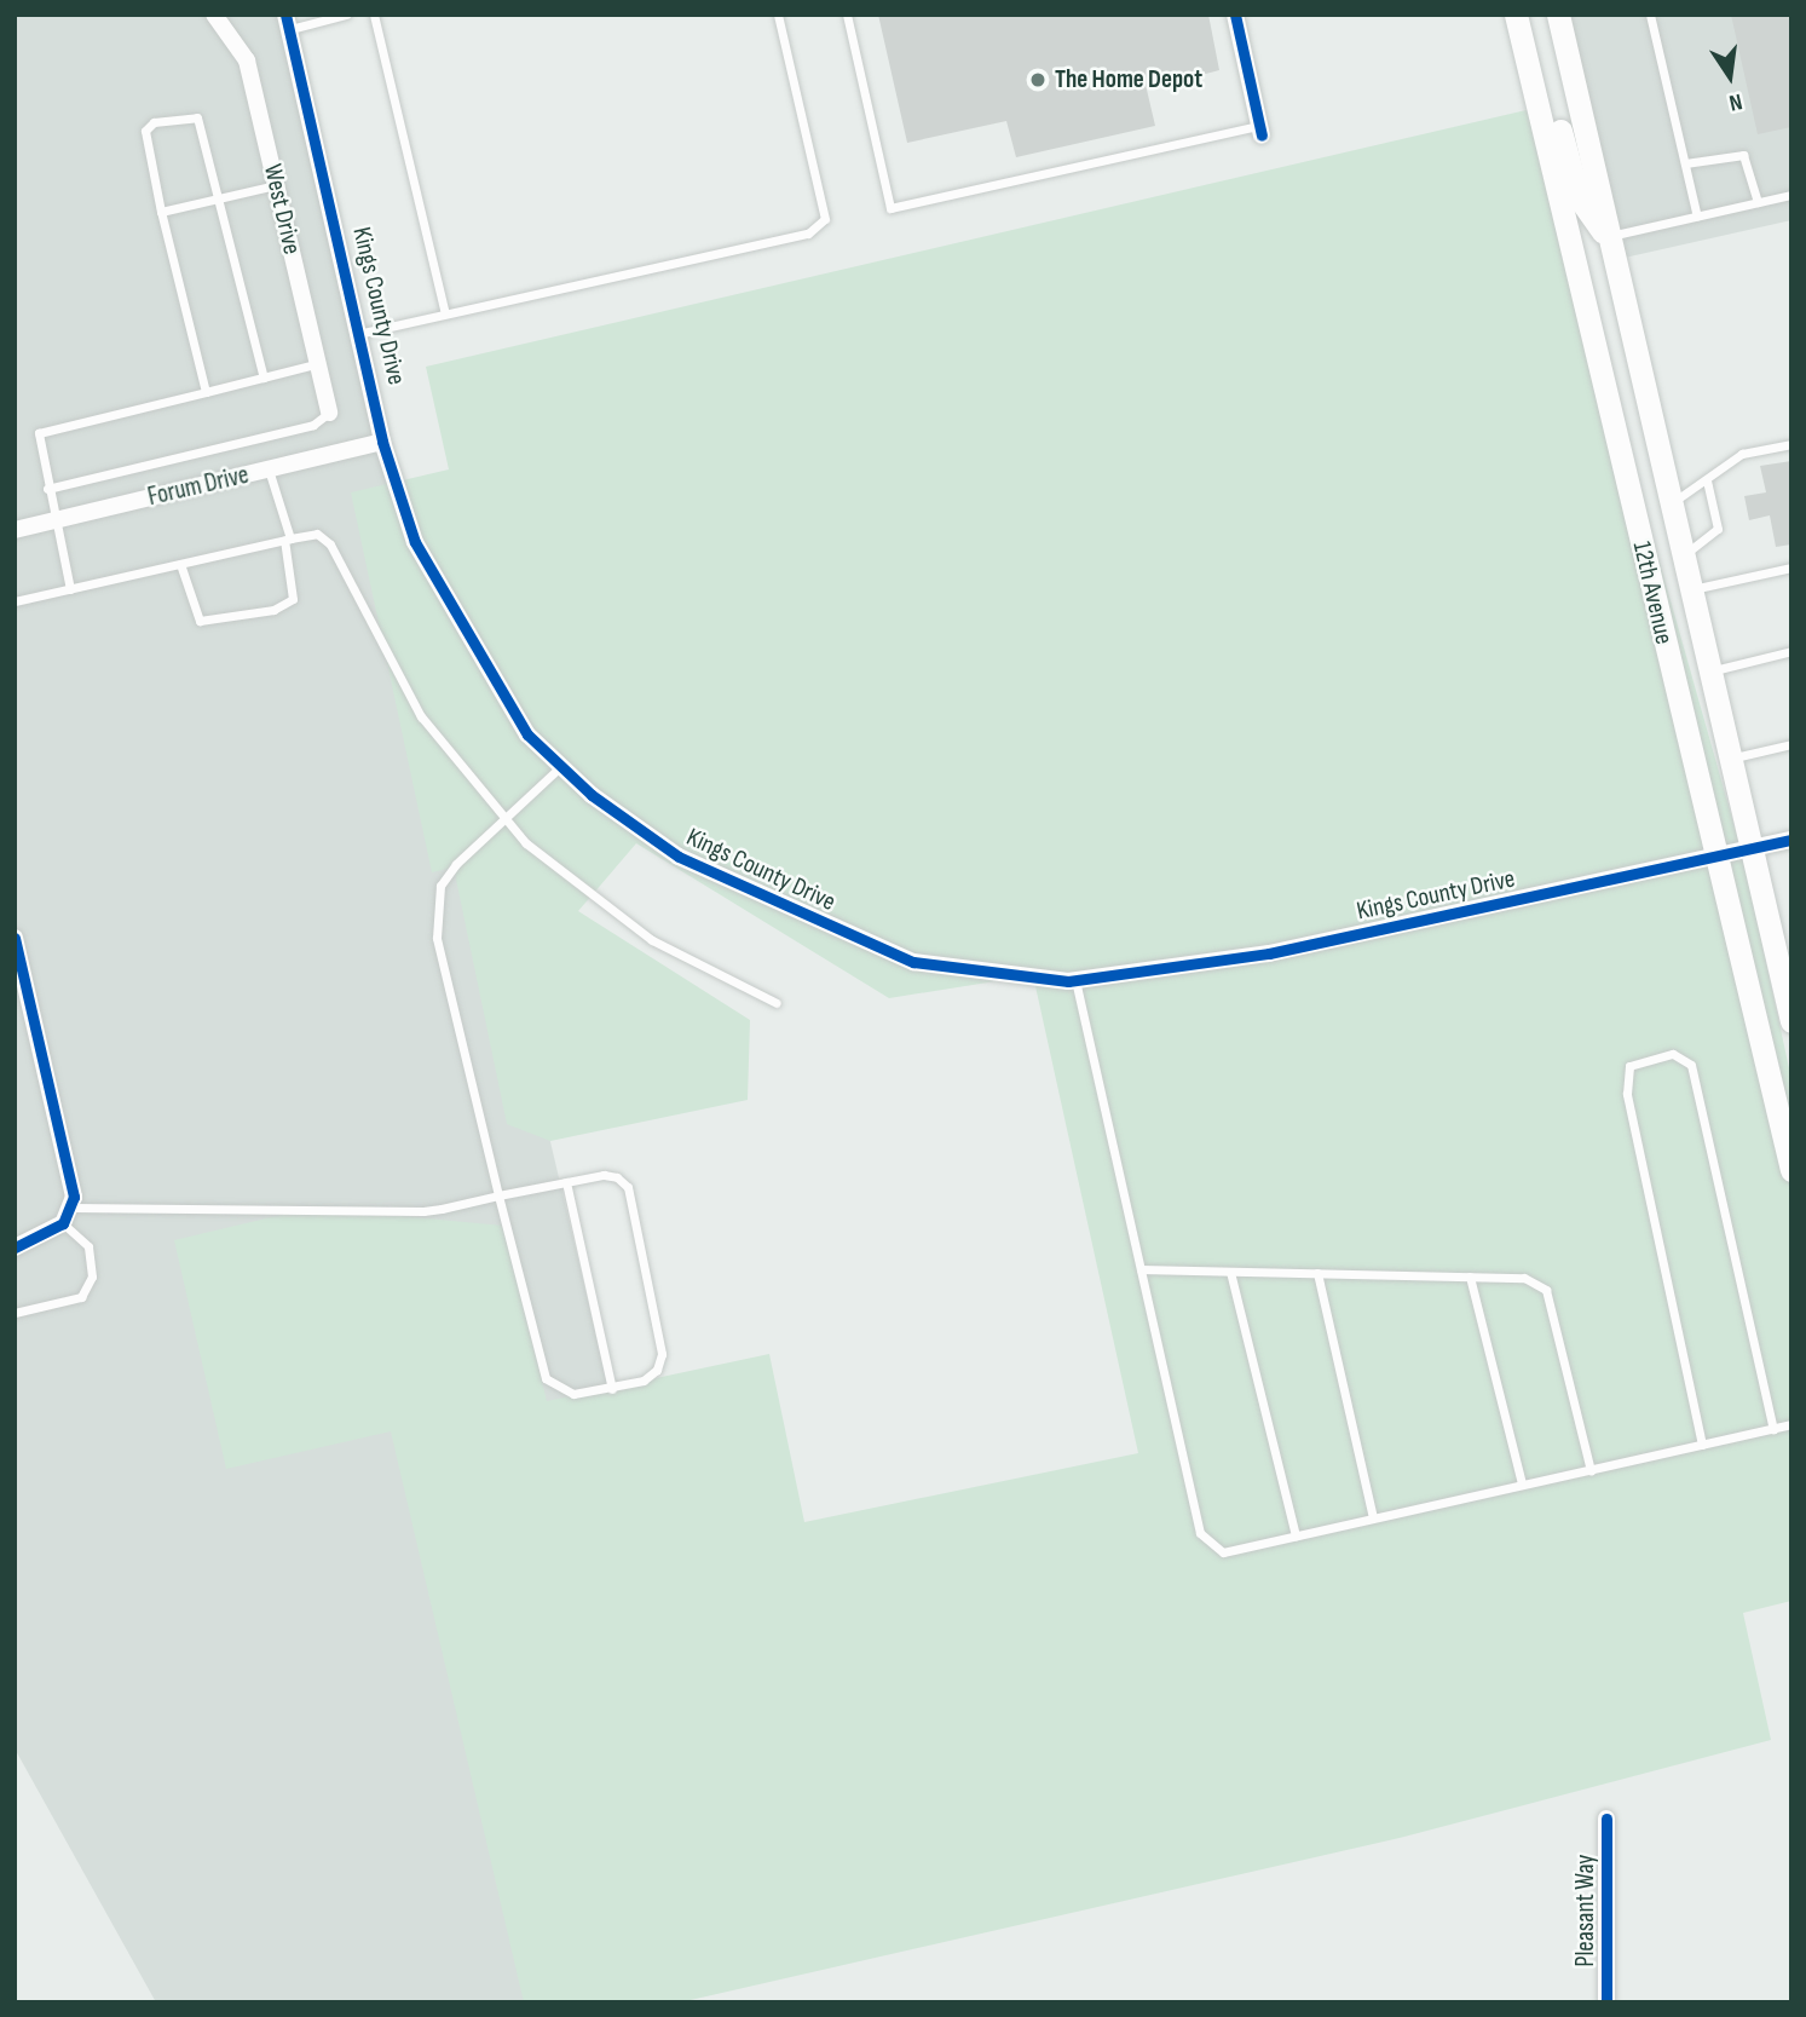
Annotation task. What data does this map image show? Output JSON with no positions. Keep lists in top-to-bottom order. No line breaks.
{"streets":{"main road":["12th Avenue"],"street":["West Drive","Kings County Drive","Forum Drive","Pleasant Way"]},"crossings":[["Kings County Drive","Forum Drive"],["Kings County Drive","12th Avenue"]],"places":["The Home Depot"],"north":"bottom"}
